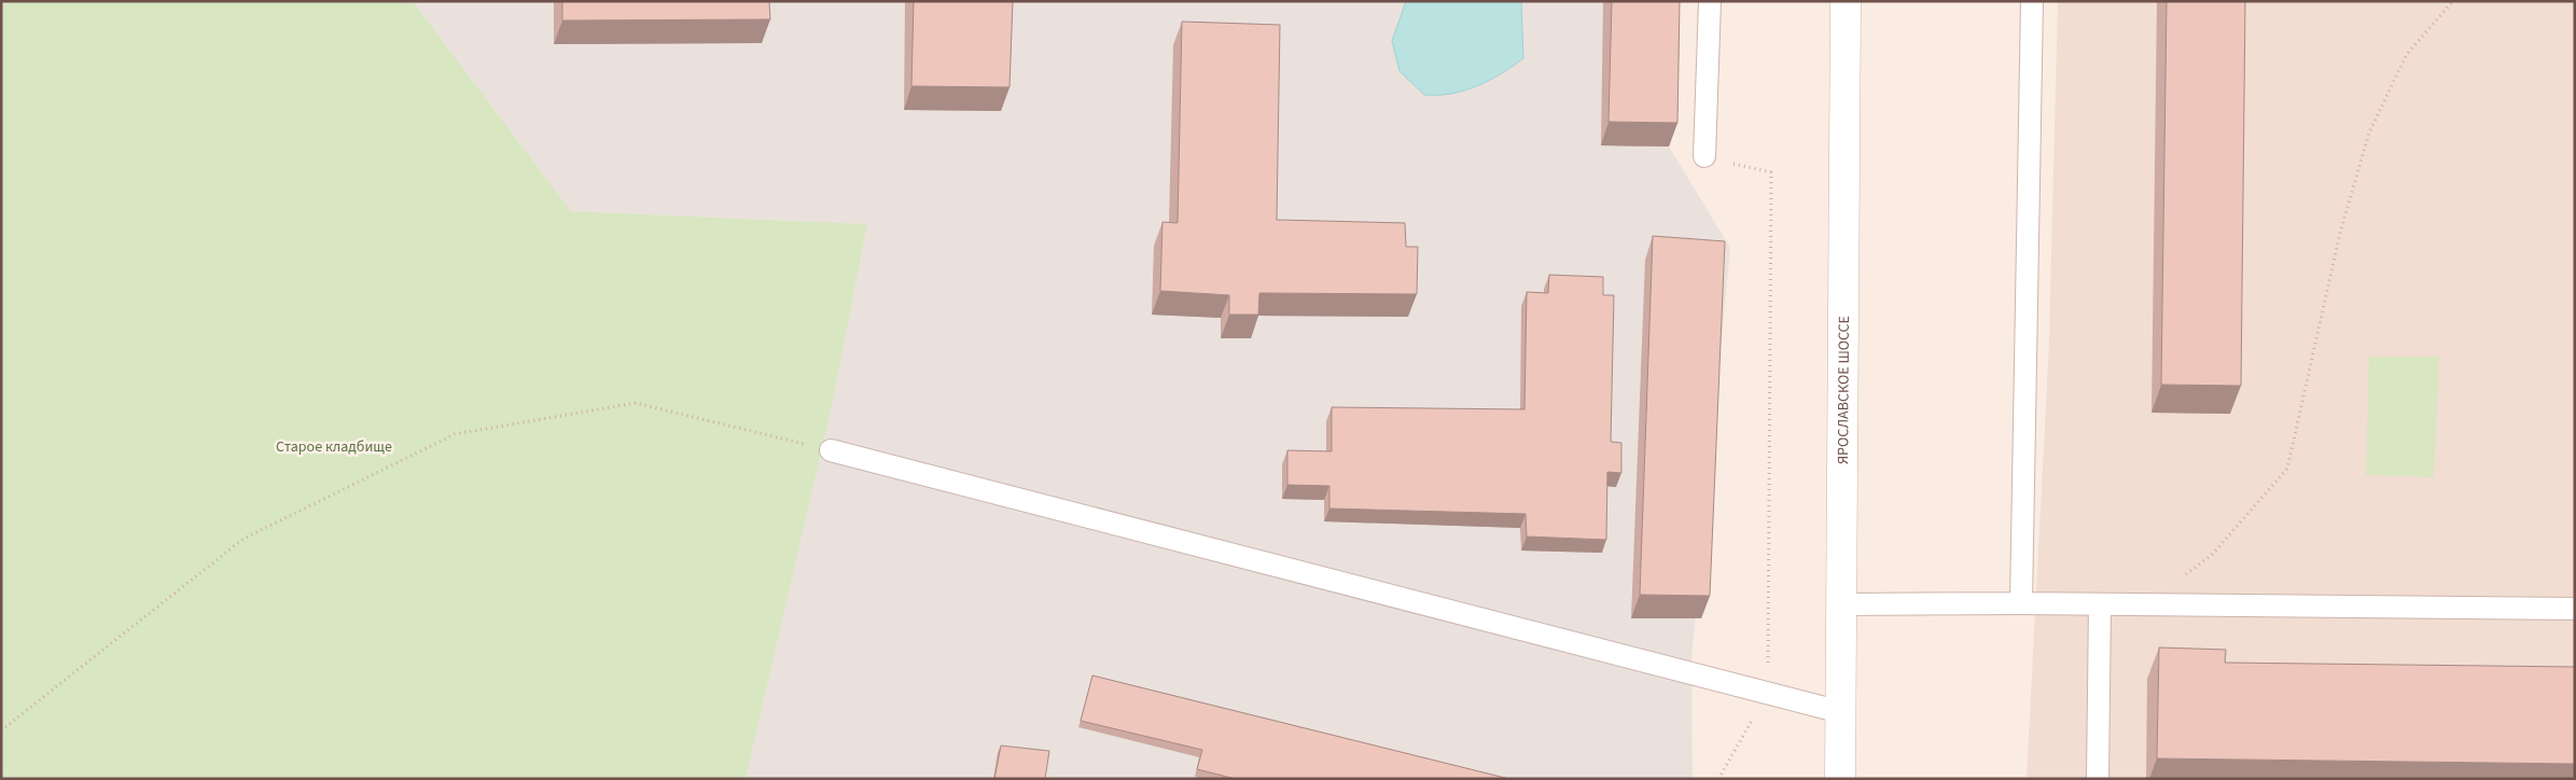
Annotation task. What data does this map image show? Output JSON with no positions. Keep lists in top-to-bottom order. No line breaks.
{"streets":{"main road":["ЯРОСЛАВСКОЕ ШОССЕ"]},"parks":["Старое кладбище"]}
